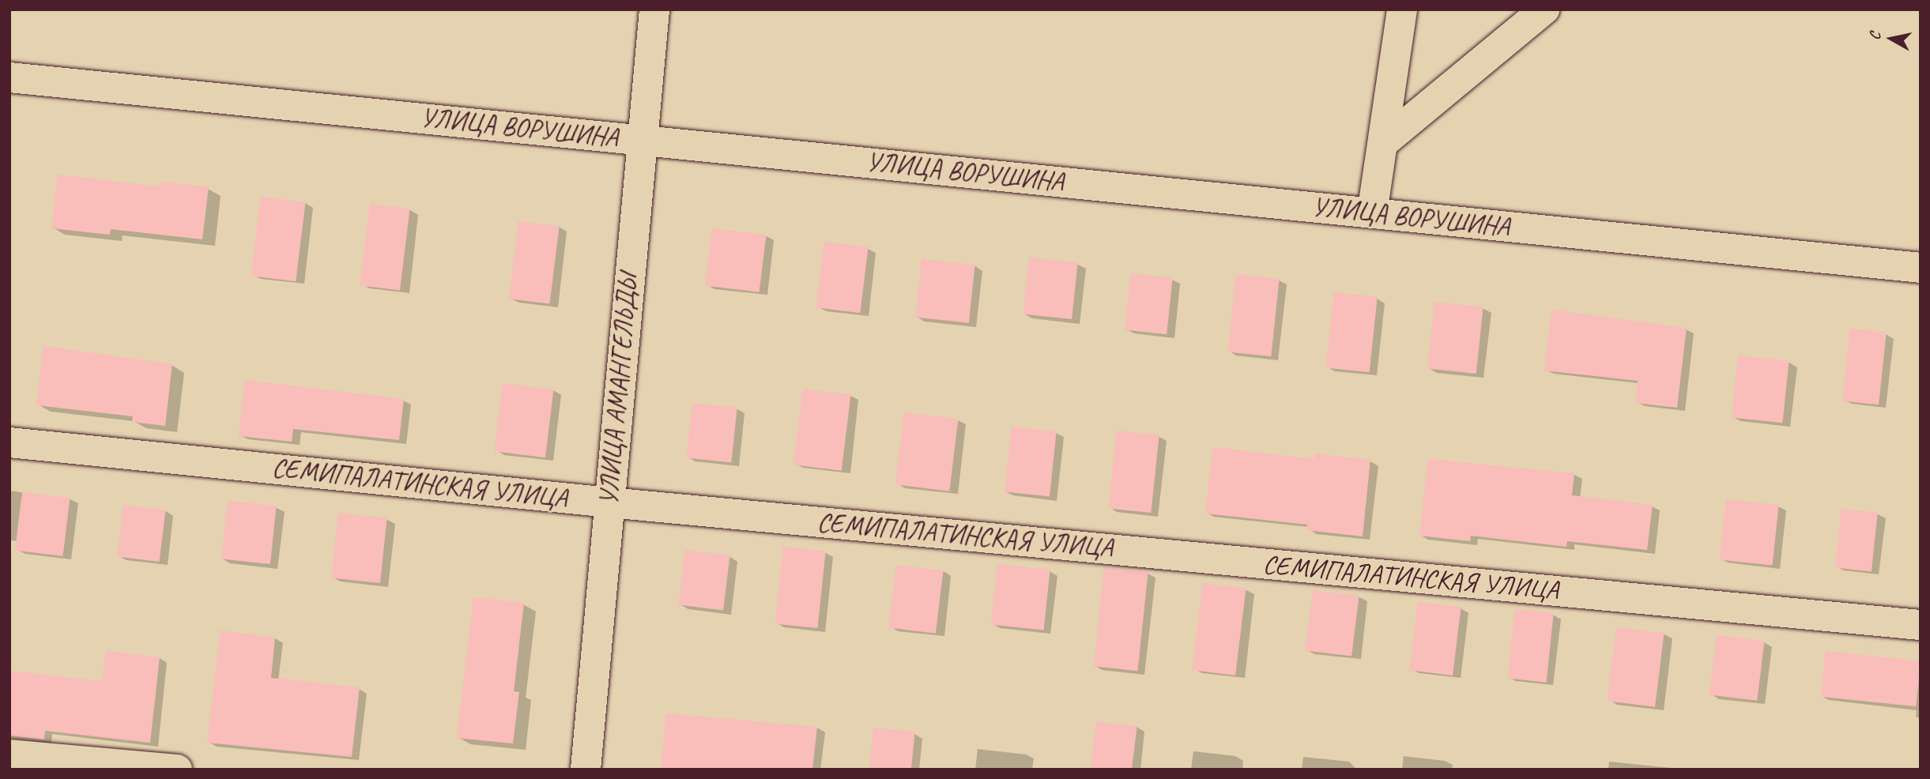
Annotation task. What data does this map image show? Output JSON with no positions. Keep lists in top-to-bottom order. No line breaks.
{"streets":{"street":["УЛИЦА ВОРУШИНА","УЛИЦА АМАНГЕЛЬДЫ","СЕМИПАЛАТИНСКАЯ УЛИЦА"]},"crossings":[["УЛИЦА ВОРУШИНА","УЛИЦА АМАНГЕЛЬДЫ"],["УЛИЦА АМАНГЕЛЬДЫ","СЕМИПАЛАТИНСКАЯ УЛИЦА"]],"north":"left"}
